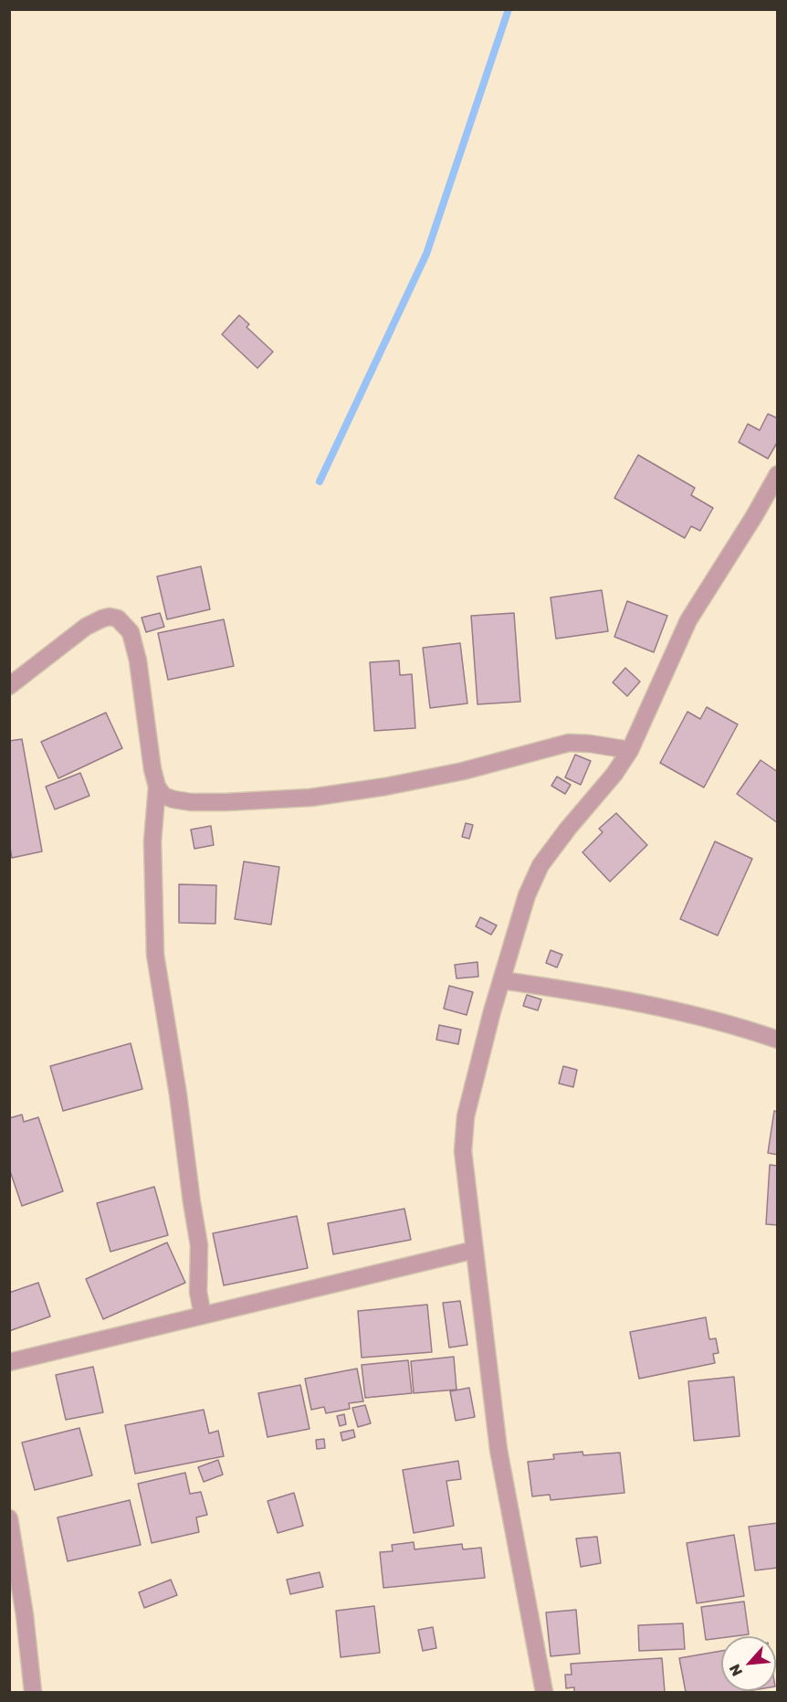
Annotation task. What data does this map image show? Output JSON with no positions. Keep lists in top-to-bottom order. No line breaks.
{"north":"bottom left"}
